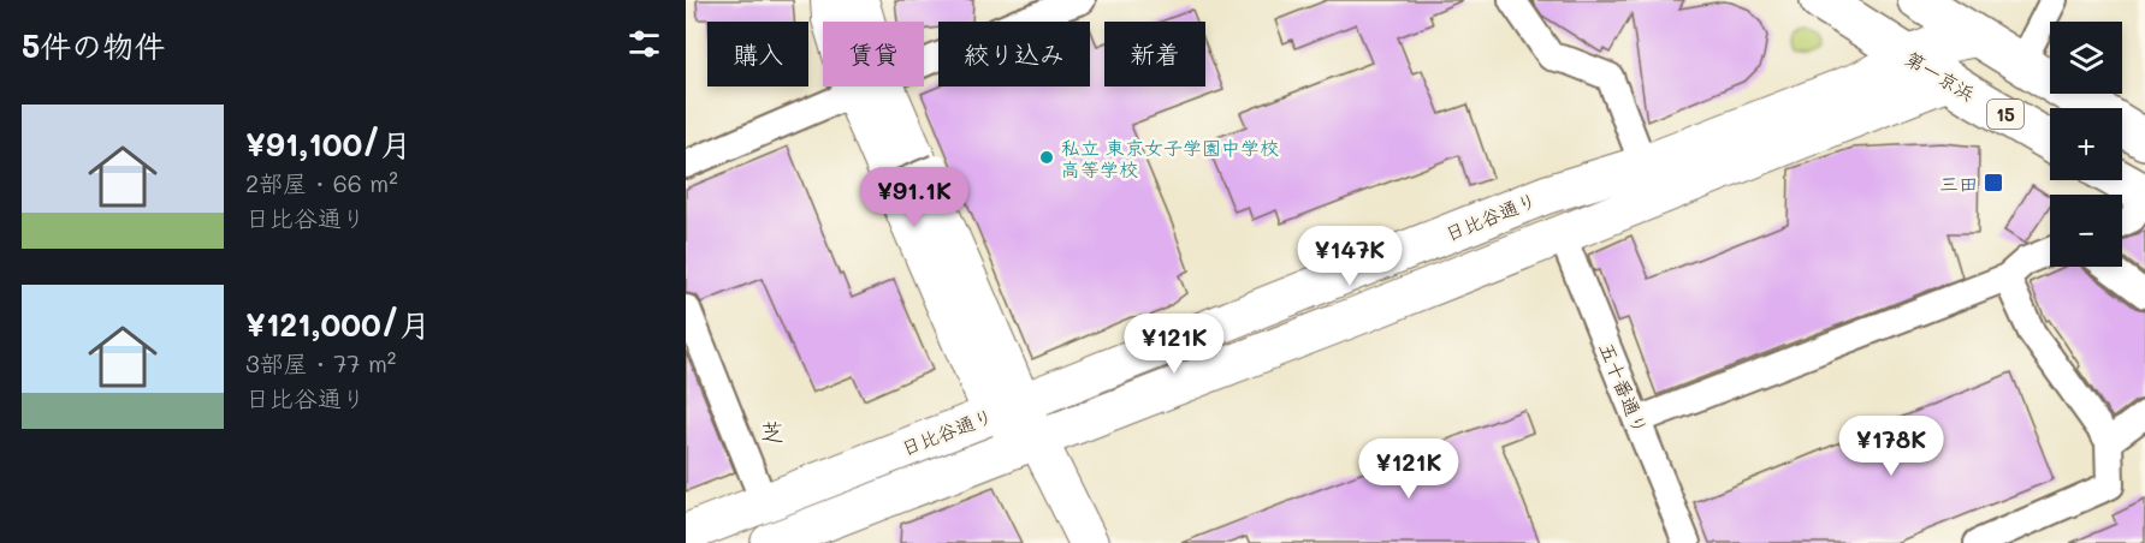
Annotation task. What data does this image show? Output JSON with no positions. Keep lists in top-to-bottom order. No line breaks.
{"streets":{"highway":["第一京浜","15"],"main road":["日比谷通り"],"street":["五十番通り"]},"crossings":[["第一京浜","日比谷通り"],["15","日比谷通り"],["日比谷通り","五十番通り"]],"districts":["芝"],"places":{"other":["私立 東京女子学園中学校 高等学校"],"transit":["三田"]},"page":{"heading":"5件の物件","map_buttons":["+","−"],"chip":["購入","賃貸","絞り込み","新着"],"list":[{"name":"¥91,100/月","note":"2部屋 · 66 m² · 日比谷通り"},{"name":"¥121,000/月","note":"3部屋 · 77 m² · 日比谷通り"}],"price":["¥91.1K","¥147K","¥121K","¥178K","¥121K"]}}
